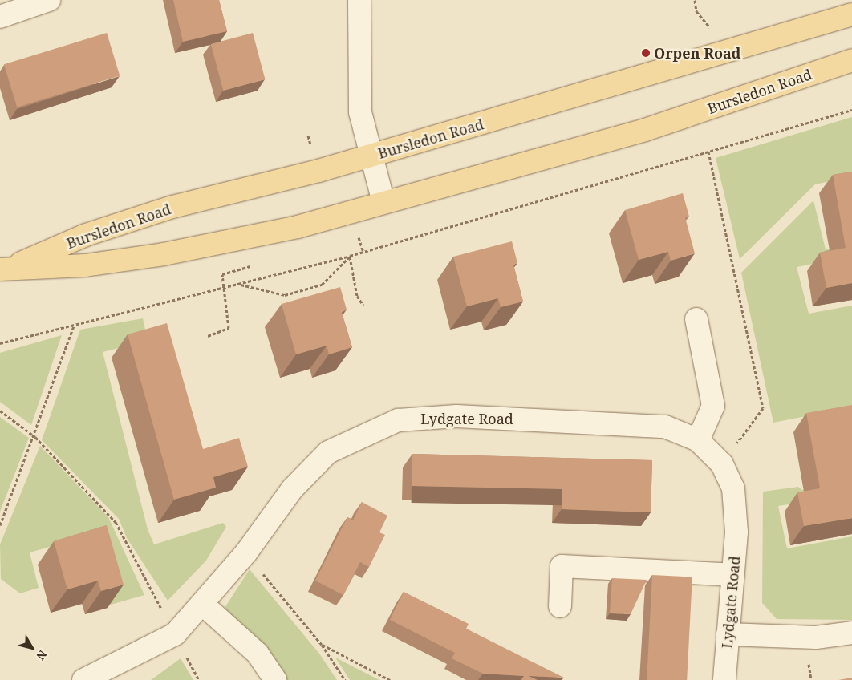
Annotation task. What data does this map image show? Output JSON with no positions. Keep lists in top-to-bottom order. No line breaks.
{"streets":{"main road":["Bursledon Road"],"street":["Lydgate Road"]},"places":["Orpen Road"],"north":"bottom right"}
